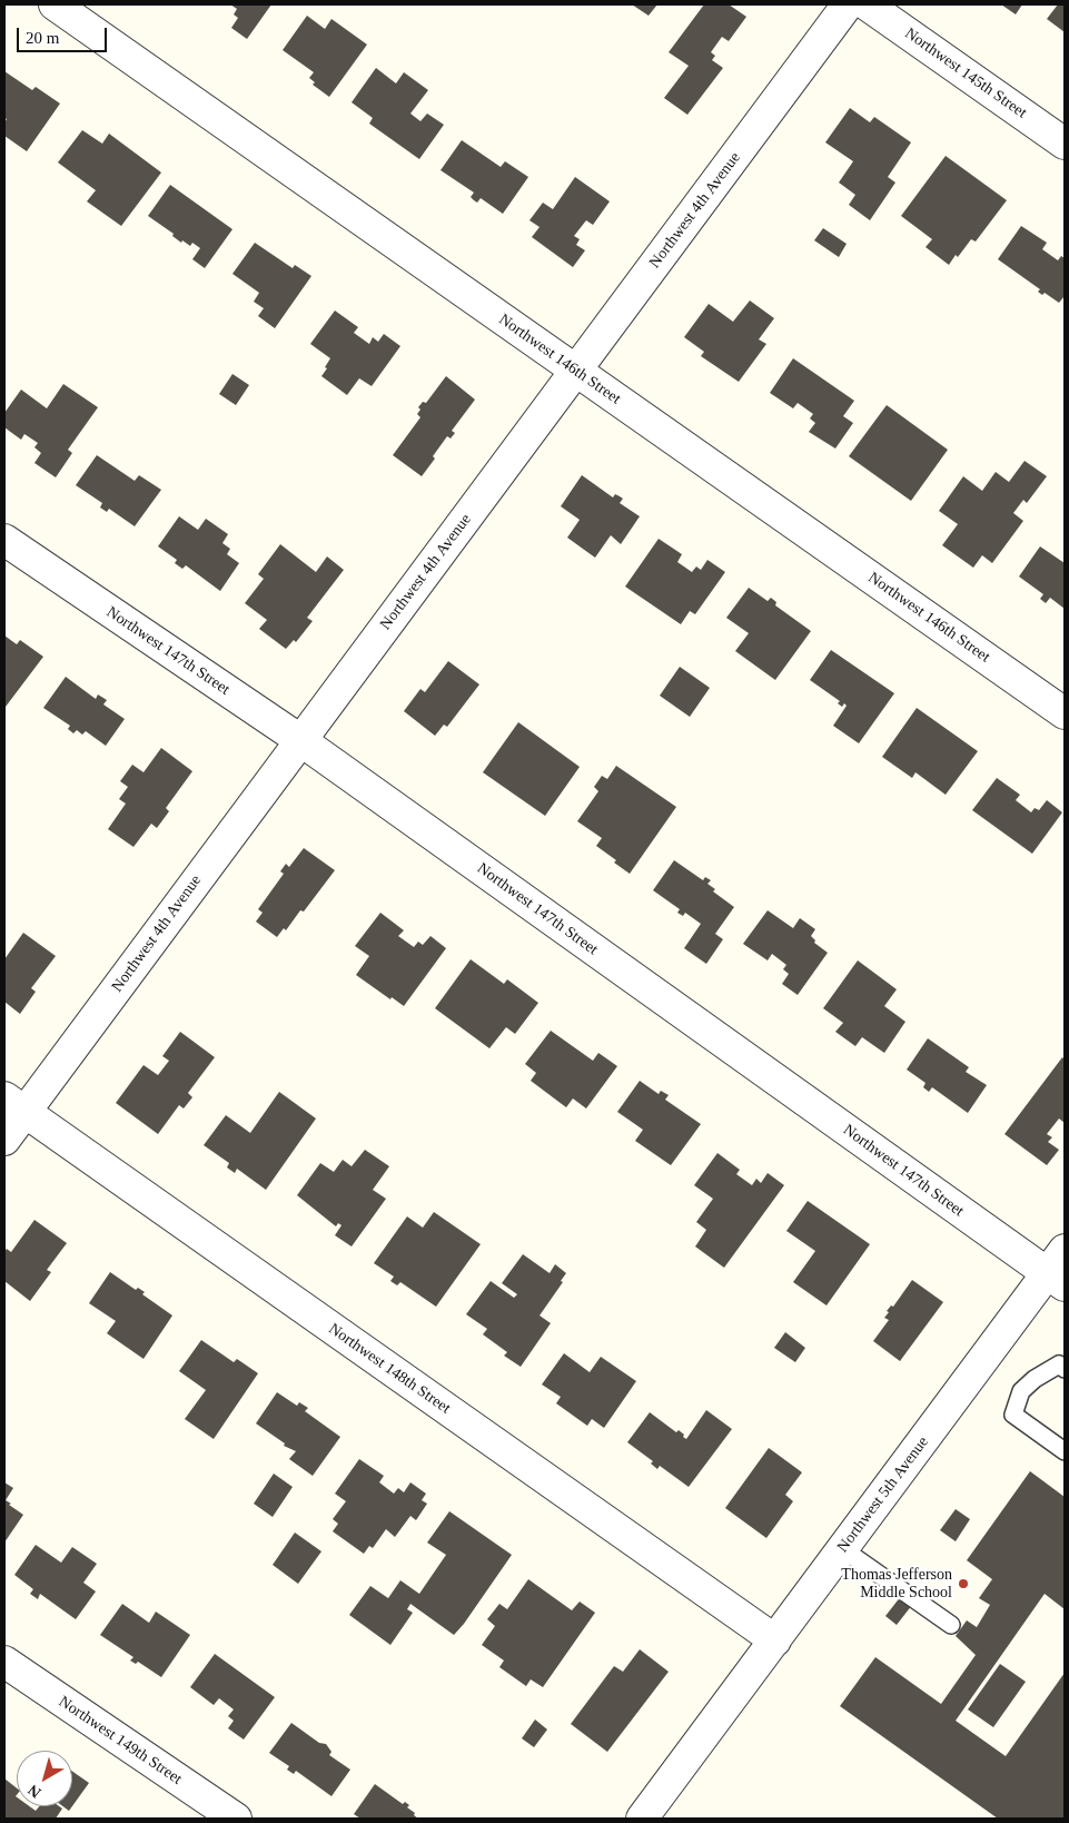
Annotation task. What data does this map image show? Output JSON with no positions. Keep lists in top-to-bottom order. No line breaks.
{"streets":{"street":["Northwest 145th Street","Northwest 4th Avenue","Northwest 146th Street","Northwest 147th Street","Northwest 148th Street","Northwest 5th Avenue","Northwest 149th Street"]},"crossings":[["Northwest 4th Avenue","Northwest 146th Street"],["Northwest 4th Avenue","Northwest 147th Street"],["Northwest 4th Avenue","Northwest 148th Street"],["Northwest 147th Street","Northwest 5th Avenue"],["Northwest 148th Street","Northwest 5th Avenue"]],"places":["Thomas Jefferson Middle School"],"scale_bar":"20 m","north":"bottom left"}
